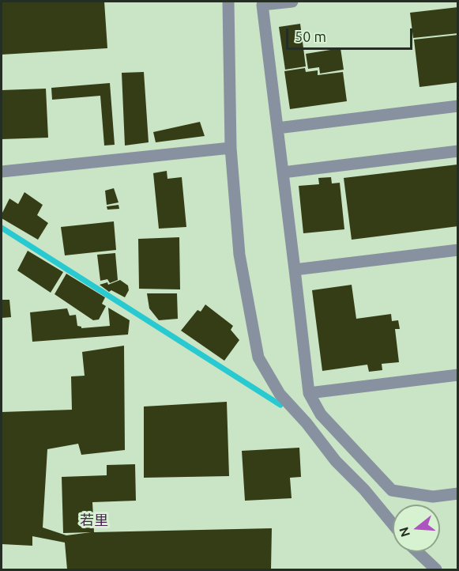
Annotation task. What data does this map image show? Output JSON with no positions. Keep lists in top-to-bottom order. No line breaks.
{"districts":["若里"],"scale_bar":"50 m","north":"left"}
